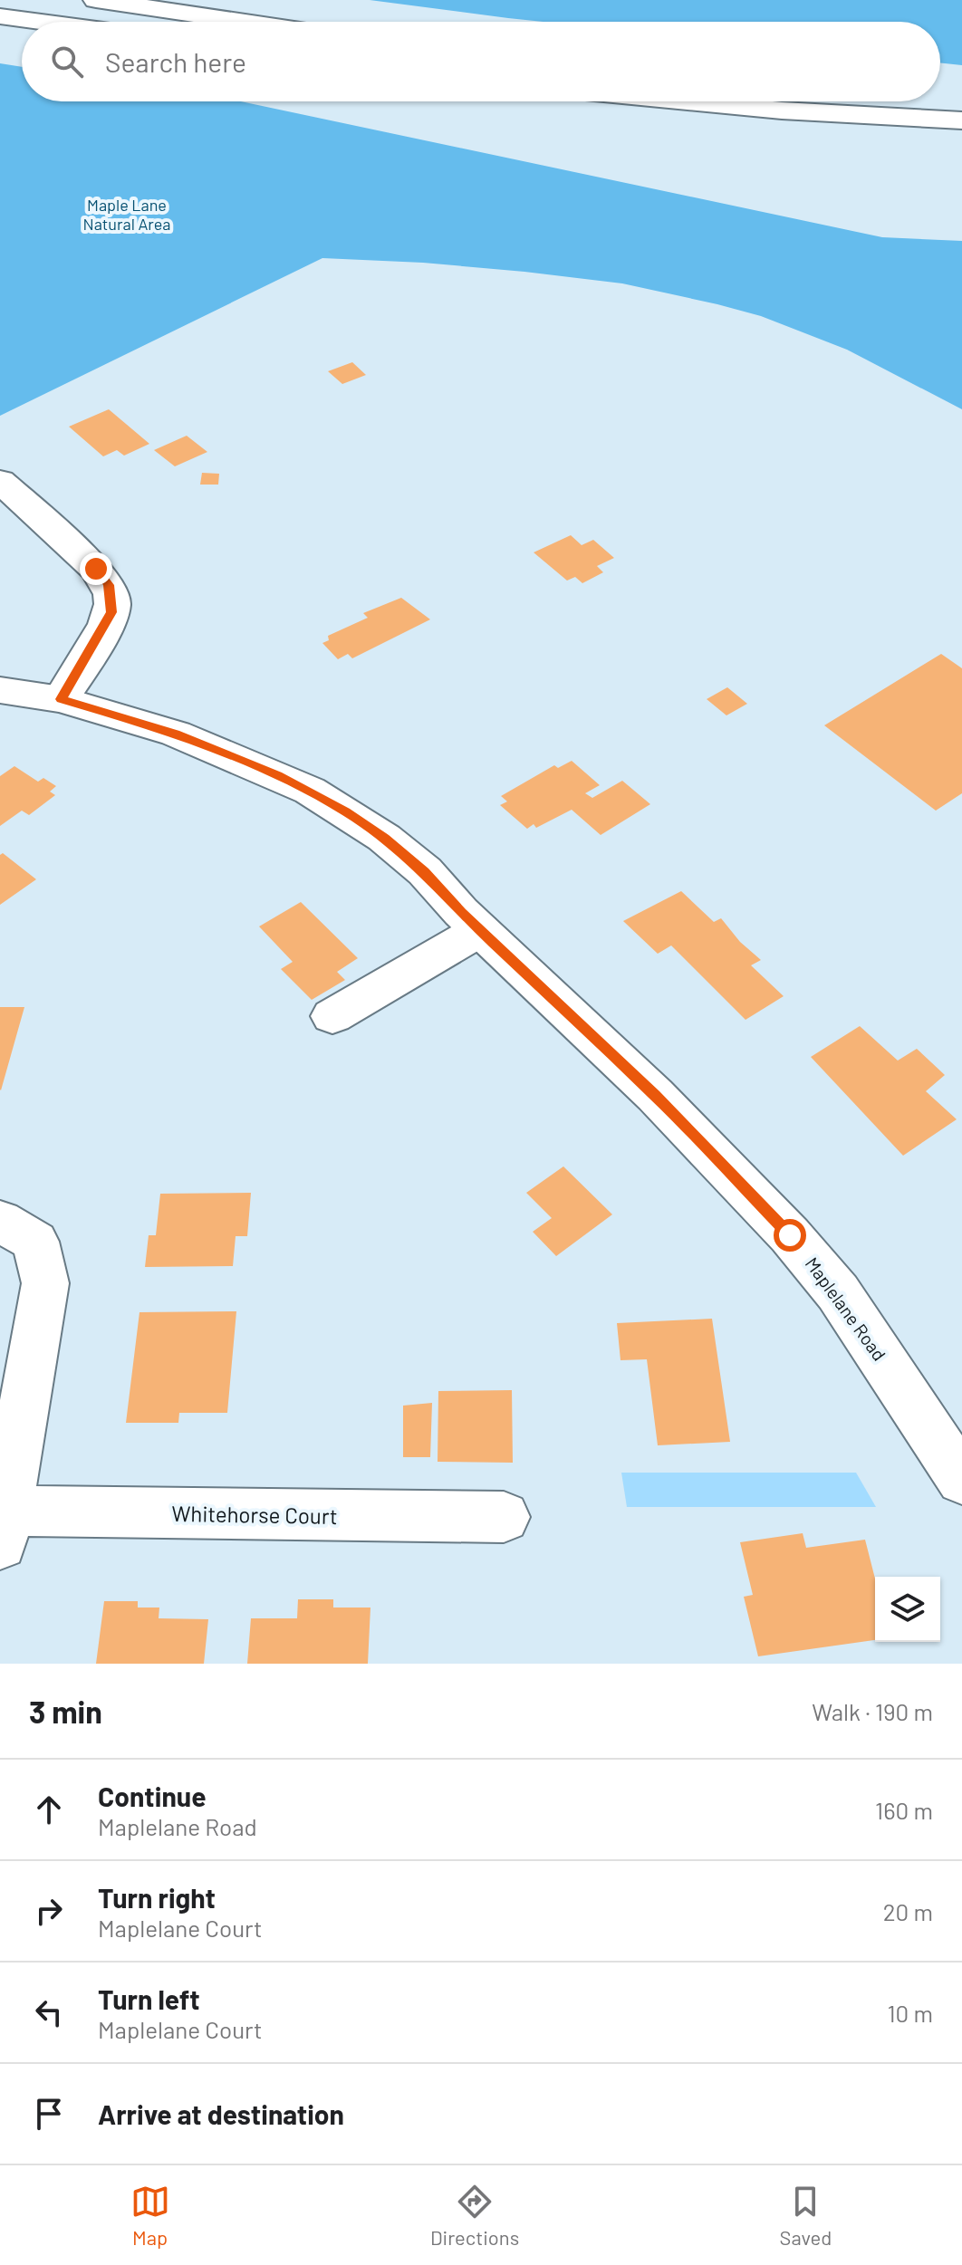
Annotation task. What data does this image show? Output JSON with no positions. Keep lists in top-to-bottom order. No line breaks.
{"streets":{"main road":["Maplelane Road","Whitehorse Court"]},"parks":["Maple Lane Natural Area"],"page":{"search":"Search here","heading":["3 min","Walk · 190 m"],"list":[["Continue","Maplelane Road","160 m"],["Turn right","Maplelane Court","20 m"],["Turn left","Maplelane Court","10 m"],"Arrive at destination"],"nav":["Map","Directions","Saved"]}}
